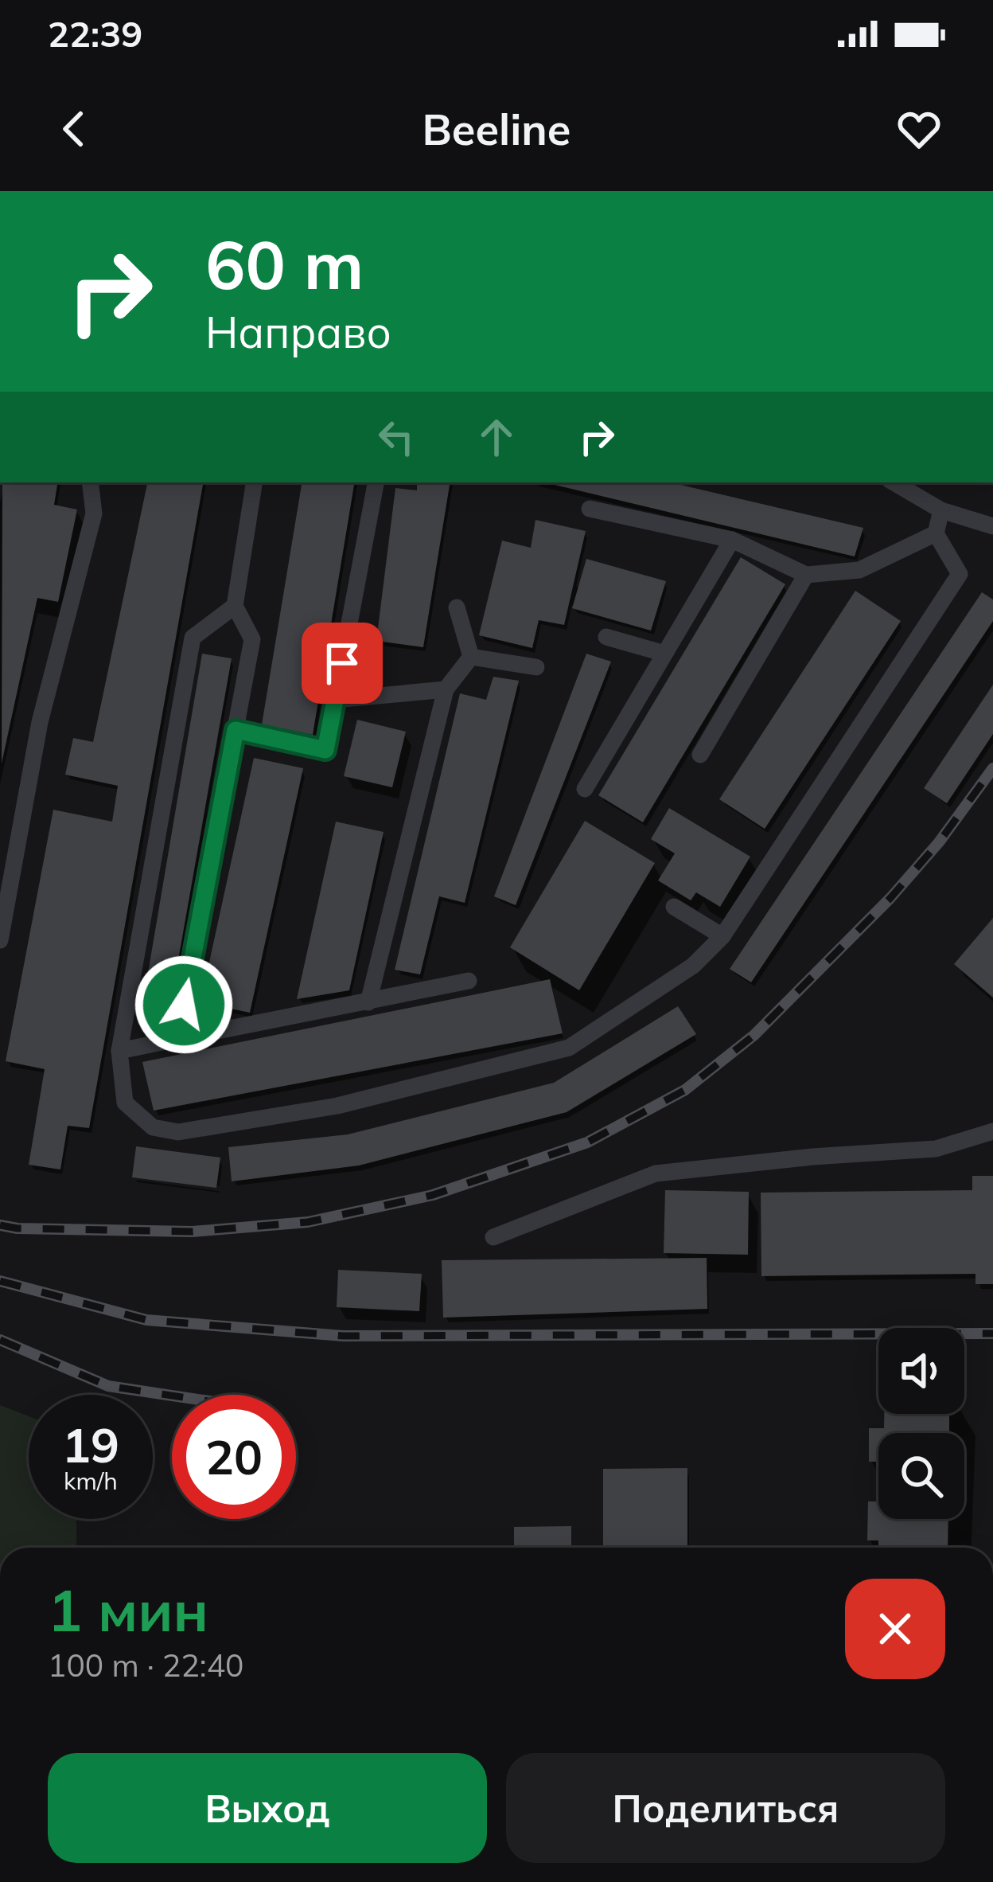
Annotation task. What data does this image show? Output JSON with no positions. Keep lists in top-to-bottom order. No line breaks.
{"page":{"status":"22:39","header":"Beeline","turn":["60 m","Направо"],"speed":"19 km/h","limit":"20","heading":["1 мин","100 m · 22:40"],"buttons":["Выход","Поделиться"]}}
